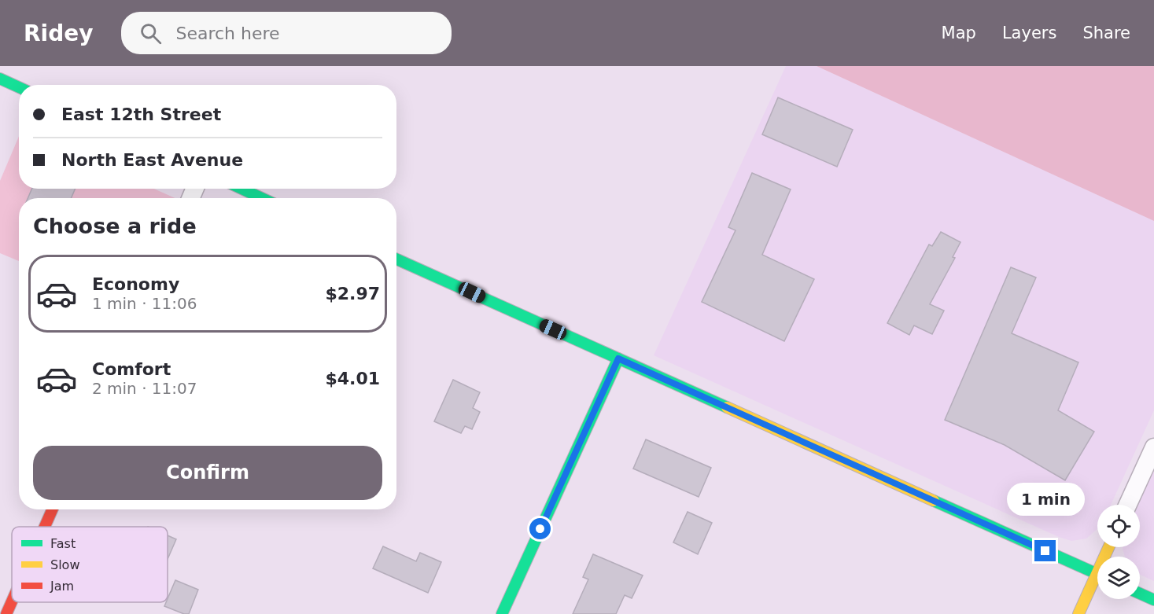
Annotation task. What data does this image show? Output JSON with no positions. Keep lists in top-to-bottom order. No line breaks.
{"legend":["Fast","Slow","Jam"],"page":{"header":"Ridey","search":"Search here","nav":["Map","Layers","Share"],"banner":["East 12th Street","North East Avenue"],"heading":"Choose a ride","list":[{"name":"Economy","note":"1 min · 11:06","value":"$2.97"},{"name":"Comfort","note":"2 min · 11:07","value":"$4.01"}],"buttons":"Confirm","bubble":"1 min"}}
